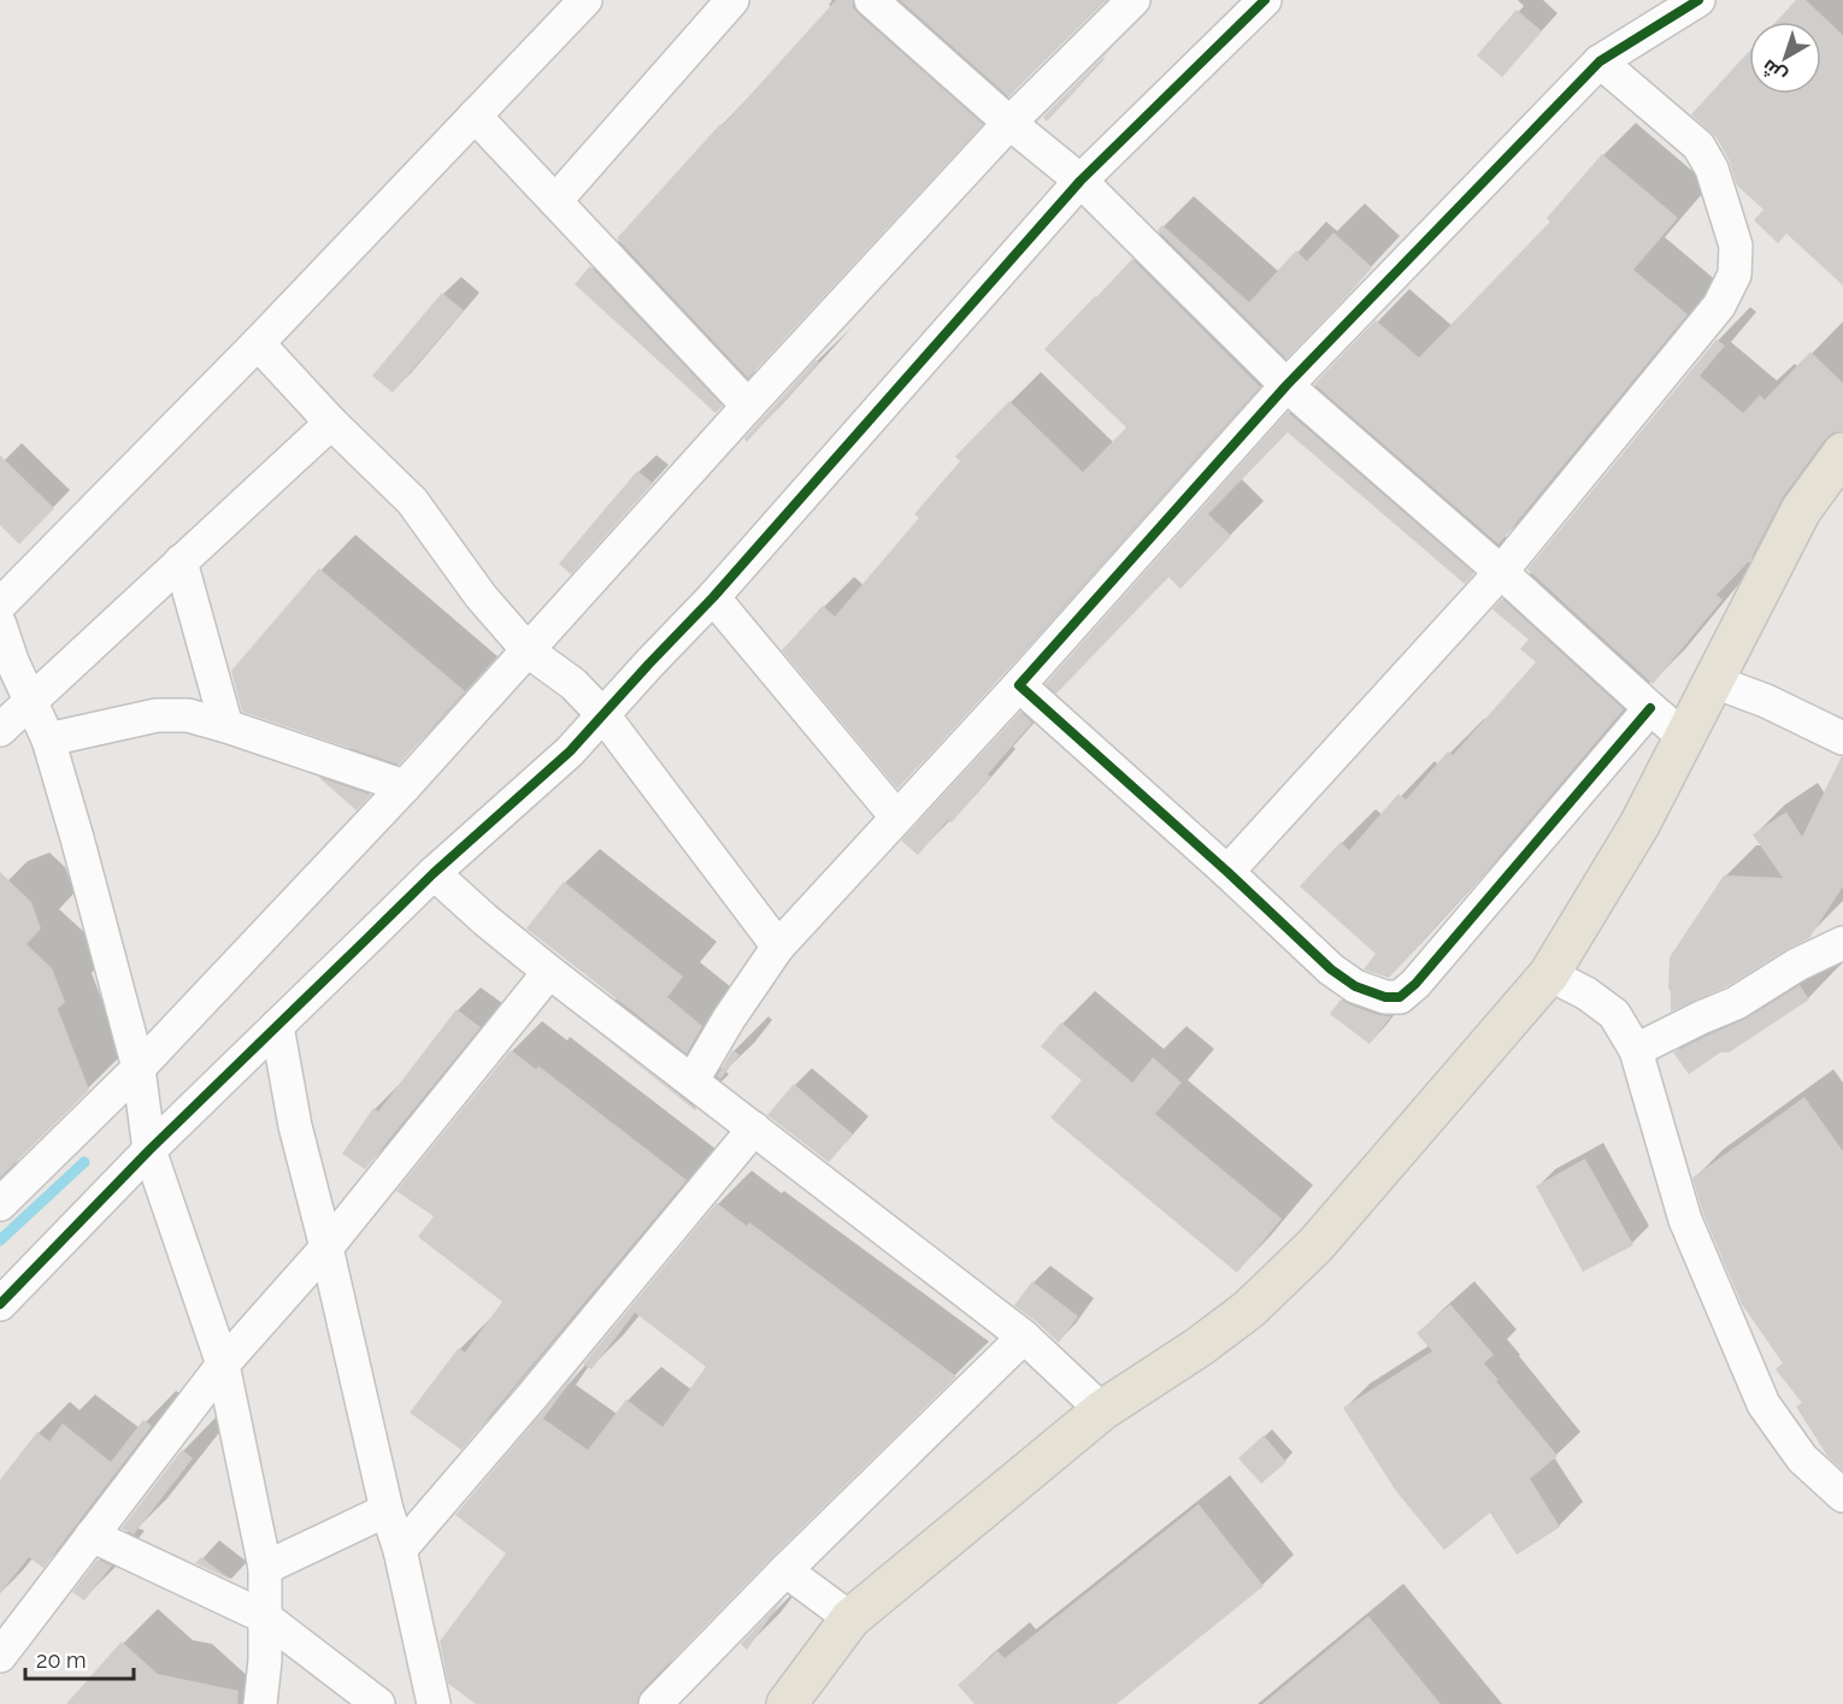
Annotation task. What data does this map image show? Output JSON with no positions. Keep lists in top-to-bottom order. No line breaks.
{"scale_bar":"20 m","north":"bottom left"}
